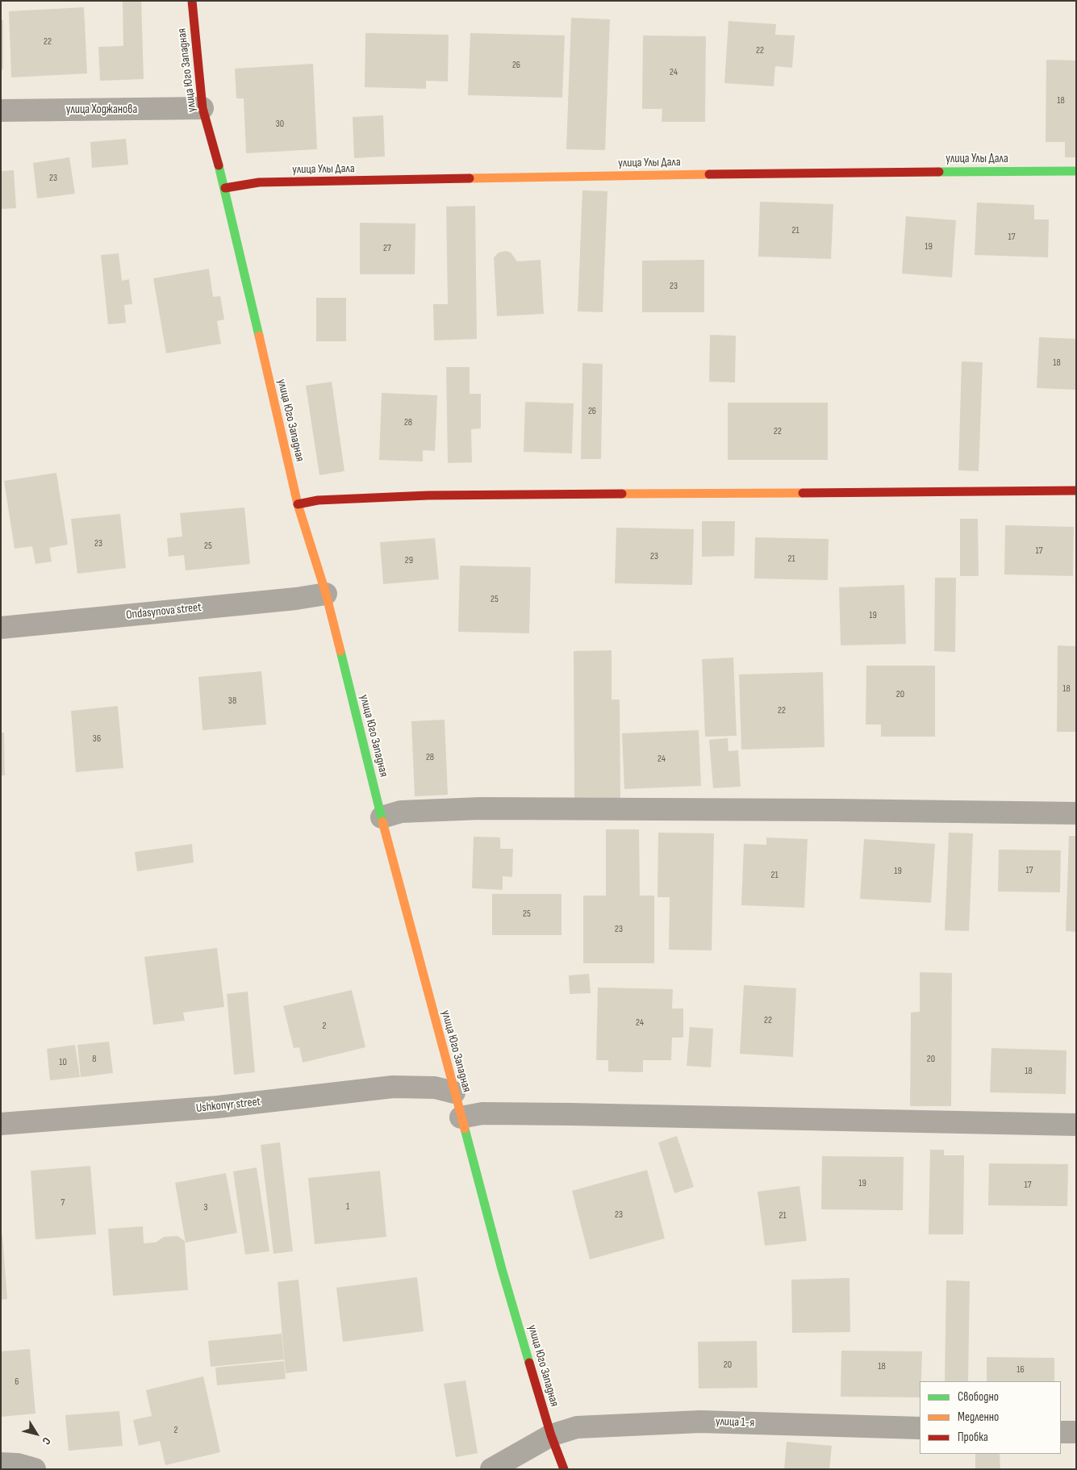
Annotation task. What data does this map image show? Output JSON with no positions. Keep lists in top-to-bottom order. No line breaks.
{"streets":{"street":["улица Юго Западная","улица Ходжанова","улица Улы Дала","Ondasynova street","Ushkonyr street","улица 1-я"]},"crossings":[["улица Юго Западная","улица Ходжанова"],["улица Юго Западная","улица Улы Дала"],["улица Юго Западная","Ondasynova street"],["улица Юго Западная","Ushkonyr street"],["улица Юго Западная","улица 1-я"]],"house_numbers":["22","22","26","24","18","30","23","21","17","19","27","23","18","26","28","22","23","25","17","23","21","29","25","19","18","20","38","22","36","28","24","17","19","21","25","23","22","24","2","8","20","10","18","19","17","7","1","3","23","21","20","18","16","6","2"],"legend":["Свободно","Медленно","Пробка"],"north":"bottom right"}
